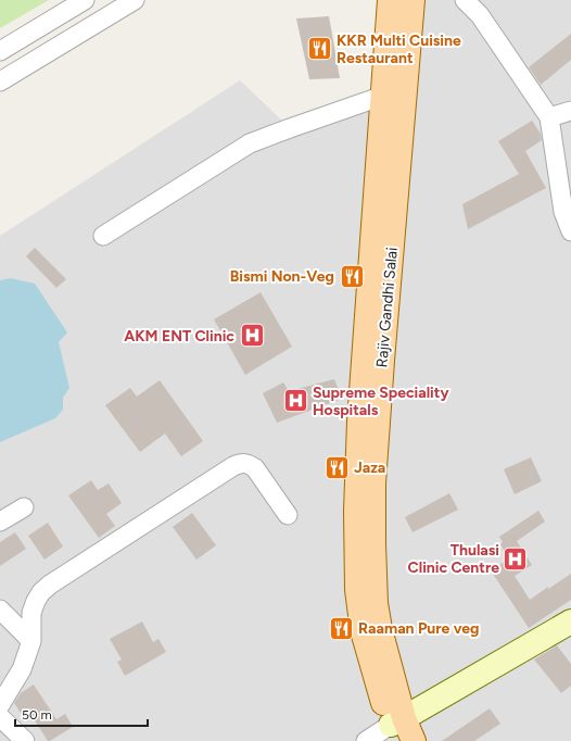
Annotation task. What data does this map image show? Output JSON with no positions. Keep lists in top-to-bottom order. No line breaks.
{"streets":{"main road":["Rajiv Gandhi Salai"]},"places":{"restaurant":["KKR Multi Cuisine Restaurant","Bismi Non-Veg","Jaza","Raaman Pure veg"],"hospital":["AKM ENT Clinic","Supreme Speciality Hospitals","Thulasi Clinic Centre"]},"scale_bar":"50 m"}
